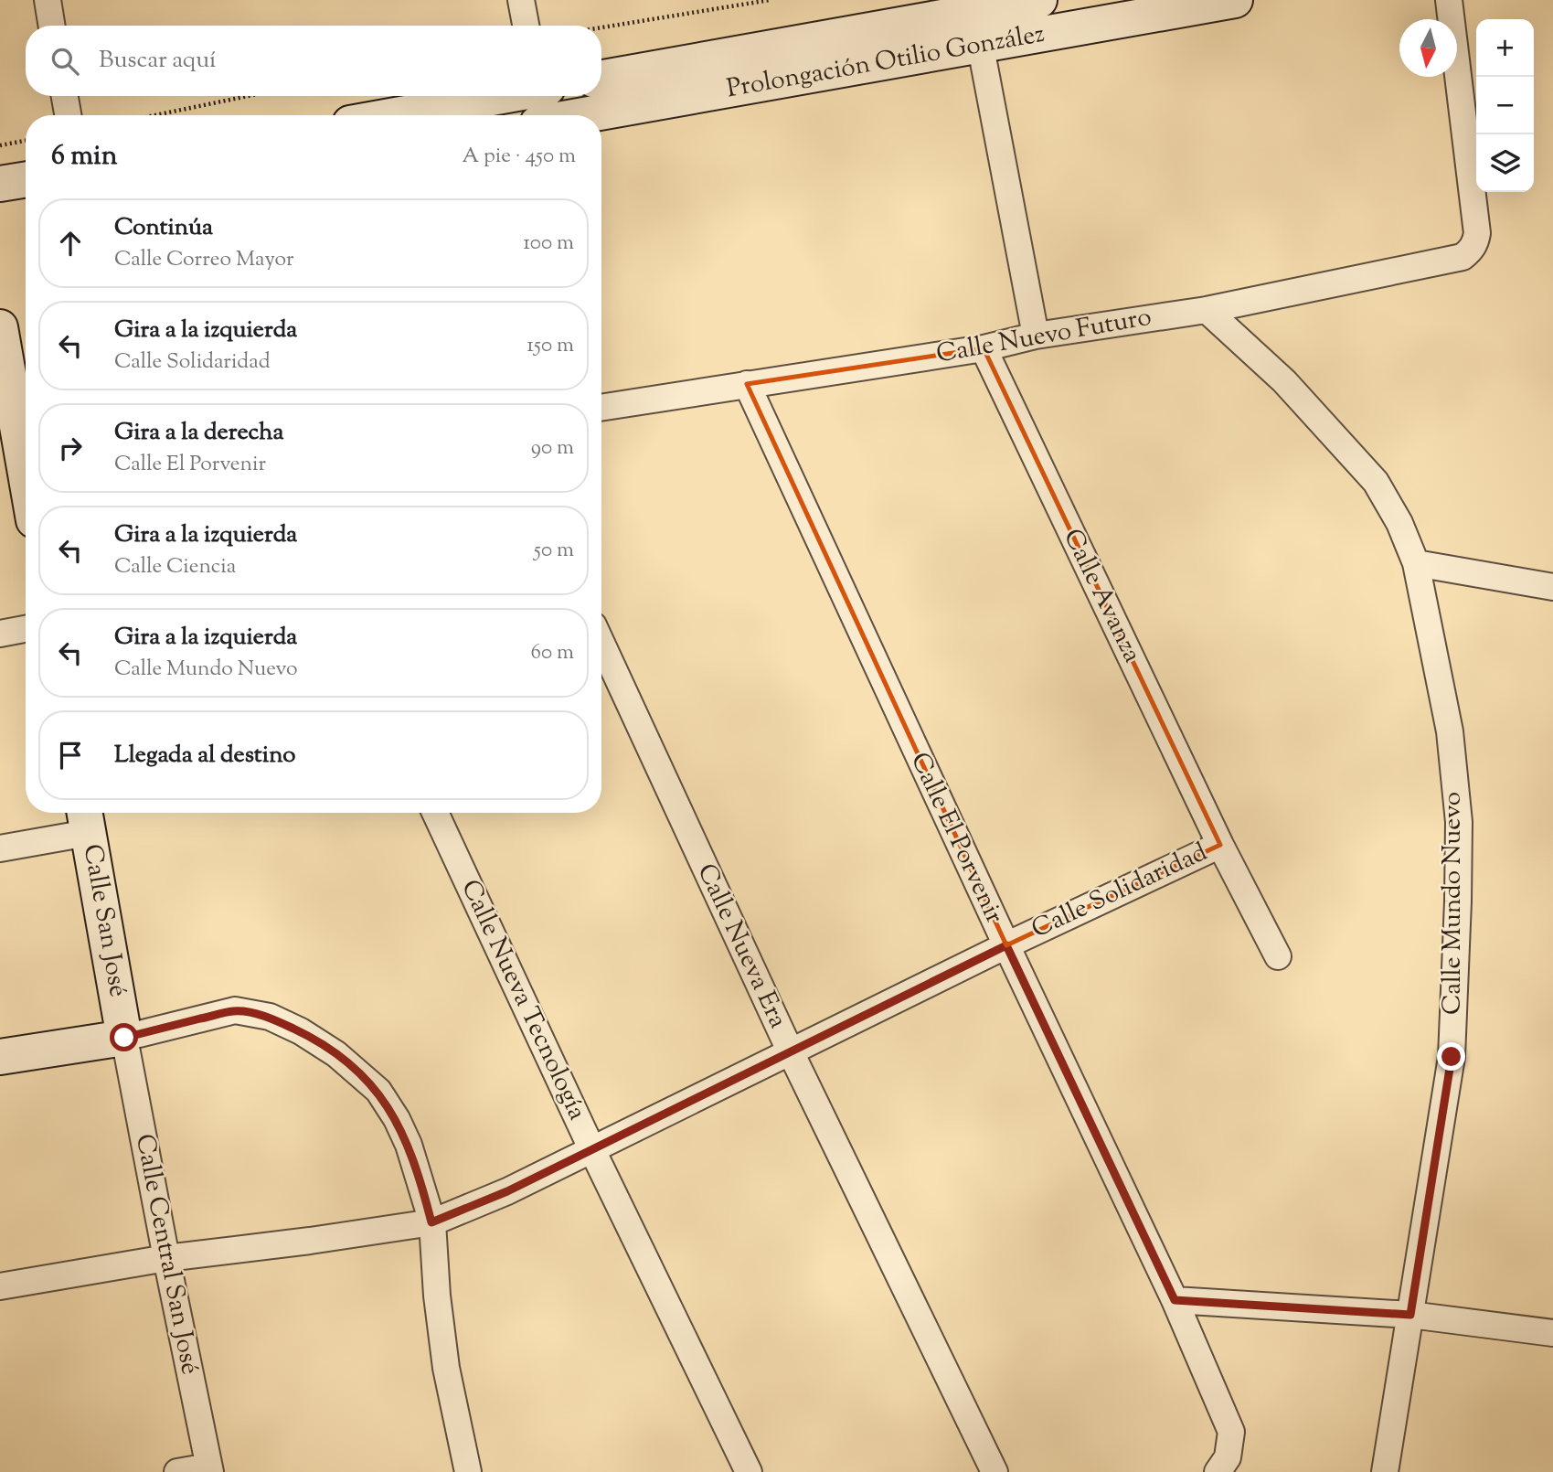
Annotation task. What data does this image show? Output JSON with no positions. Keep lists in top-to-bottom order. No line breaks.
{"streets":{"main road":["Prolongación Otilio González","Calle San José"],"street":["Calle Nuevo Futuro","Calle Avanza","Calle El Porvenir","Calle Solidaridad","Calle Mundo Nuevo","Calle Nueva Era","Calle Nueva Tecnología","Calle Central San José"]},"crossings":[["Calle Nuevo Futuro","Calle Avanza"],["Calle Nuevo Futuro","Calle El Porvenir"],["Calle Nuevo Futuro","Calle Mundo Nuevo"],["Calle Avanza","Calle Solidaridad"],["Calle El Porvenir","Calle Solidaridad"],["Calle Solidaridad","Calle Nueva Era"],["Calle Solidaridad","Calle Nueva Tecnología"],["Calle Solidaridad","Calle Central San José"],["Calle San José","Calle Central San José"]],"north":"bottom","page":{"map_buttons":["+","−"],"search":"Buscar aquí","heading":["6 min","A pie · 450 m"],"list":[["Continúa","Calle Correo Mayor","100 m"],["Gira a la izquierda","Calle Solidaridad","150 m"],["Gira a la derecha","Calle El Porvenir","90 m"],["Gira a la izquierda","Calle Ciencia","50 m"],["Gira a la izquierda","Calle Mundo Nuevo","60 m"],"Llegada al destino"]}}
